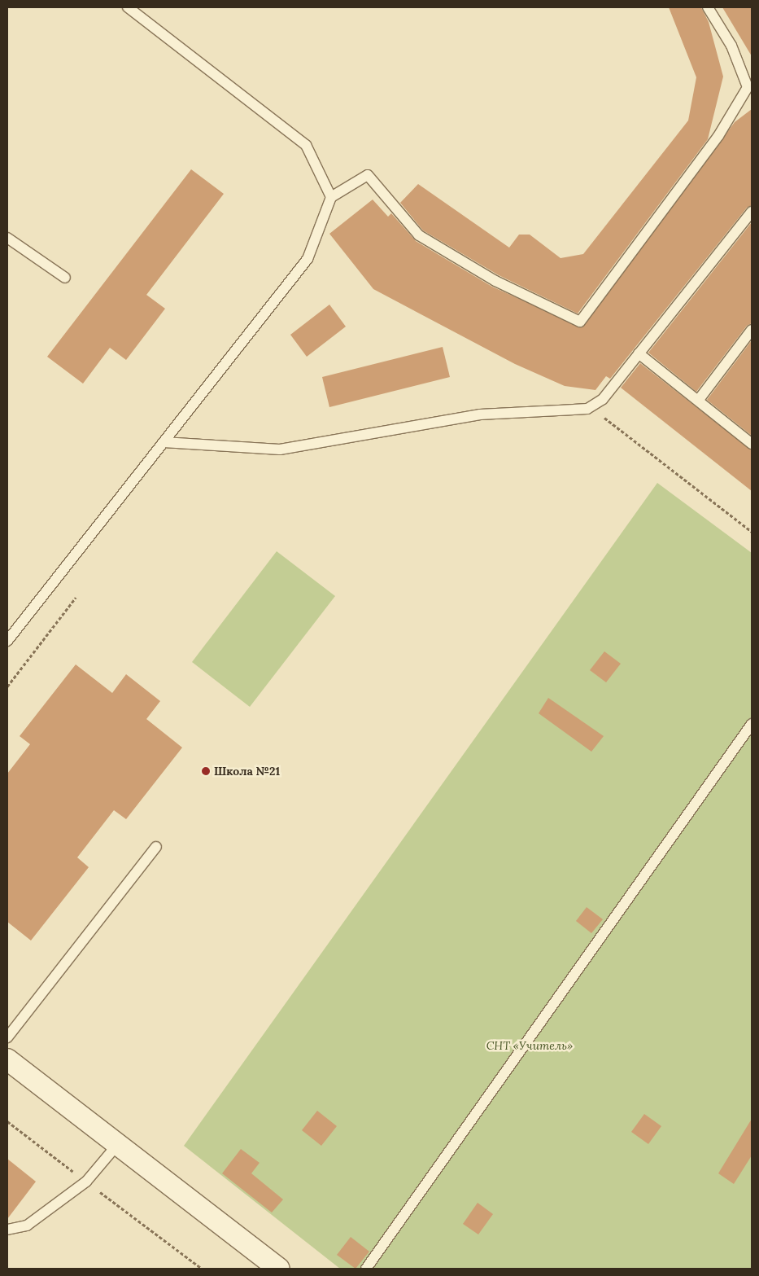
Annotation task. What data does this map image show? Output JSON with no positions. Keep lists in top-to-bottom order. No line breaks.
{"parks":["СНТ «Учитель»"],"places":["Школа №21"]}
